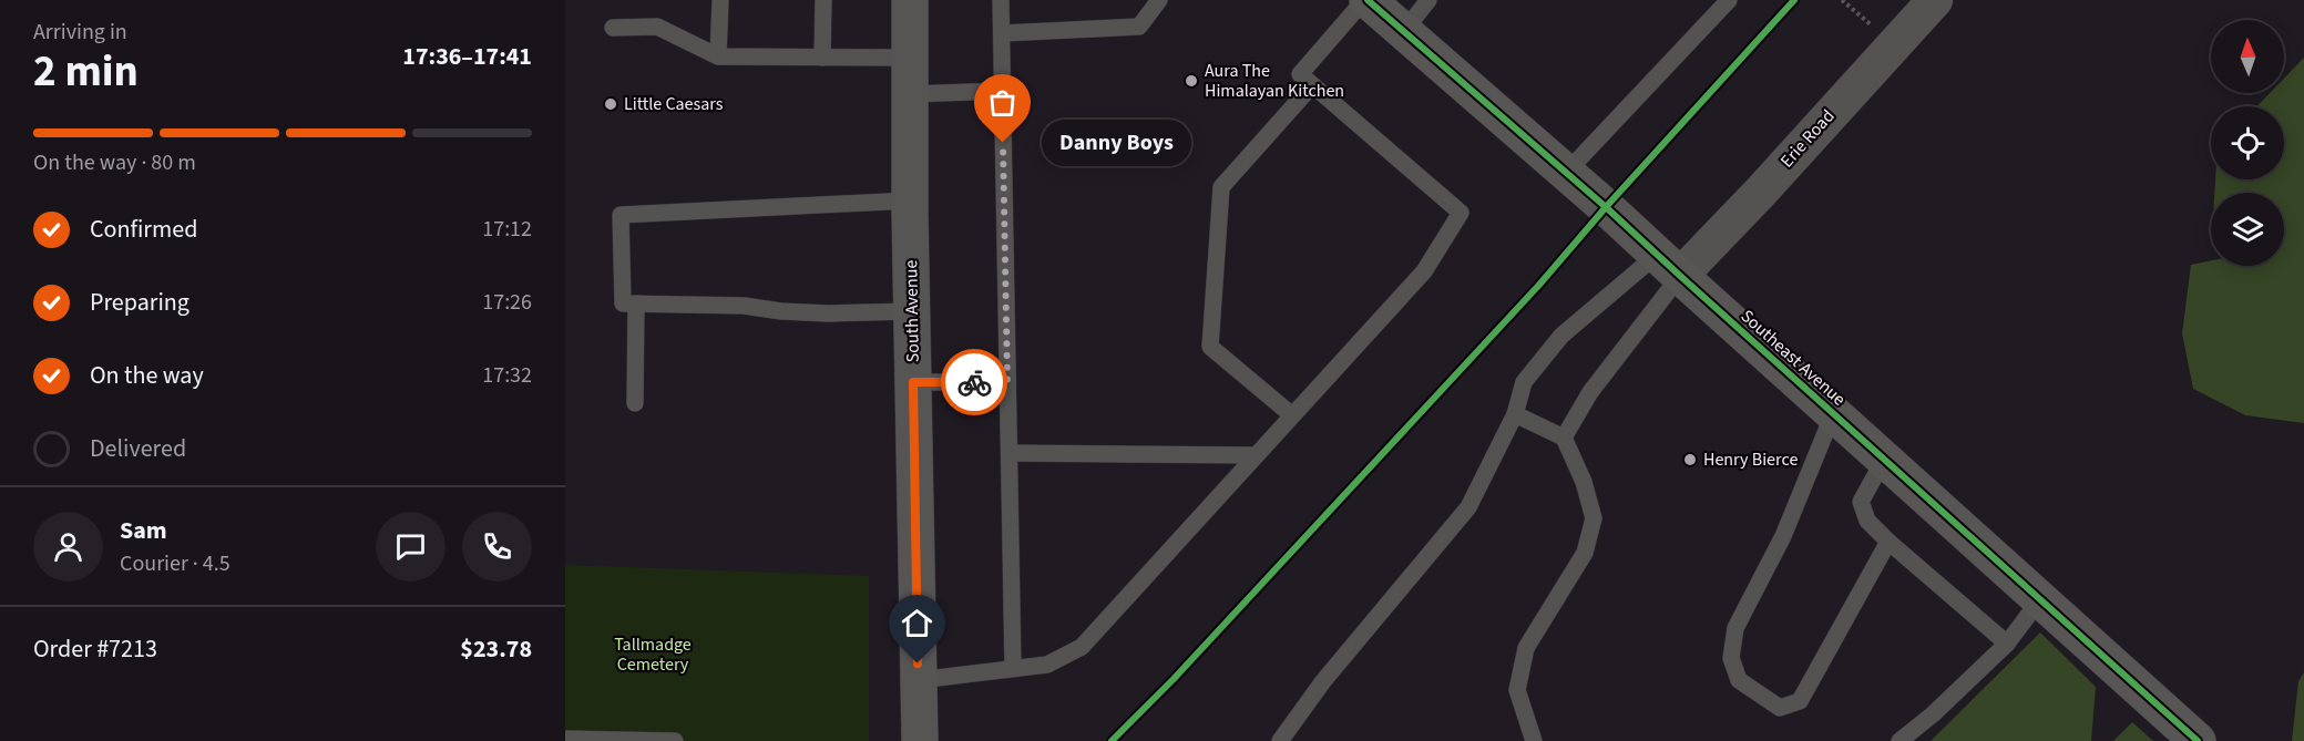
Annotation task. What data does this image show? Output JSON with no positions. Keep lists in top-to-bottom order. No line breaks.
{"streets":{"main road":["South Avenue"],"street":["Erie Road","Southeast Avenue"]},"crossings":[["Erie Road","Southeast Avenue"]],"parks":["Tallmadge Cemetery"],"places":["Aura The Himalayan Kitchen","Little Caesars","Danny Boys","Henry Bierce"],"north":"top","page":{"heading":["2 min","Arriving in","17:36–17:41"],"panel":["Sam","Courier · 4.5","Order #7213","$23.78"],"bar":"On the way · 80 m","bubble":"Danny Boys","list":[["Confirmed","17:12"],["Preparing","17:26"],["On the way","17:32"],"Delivered"]}}
